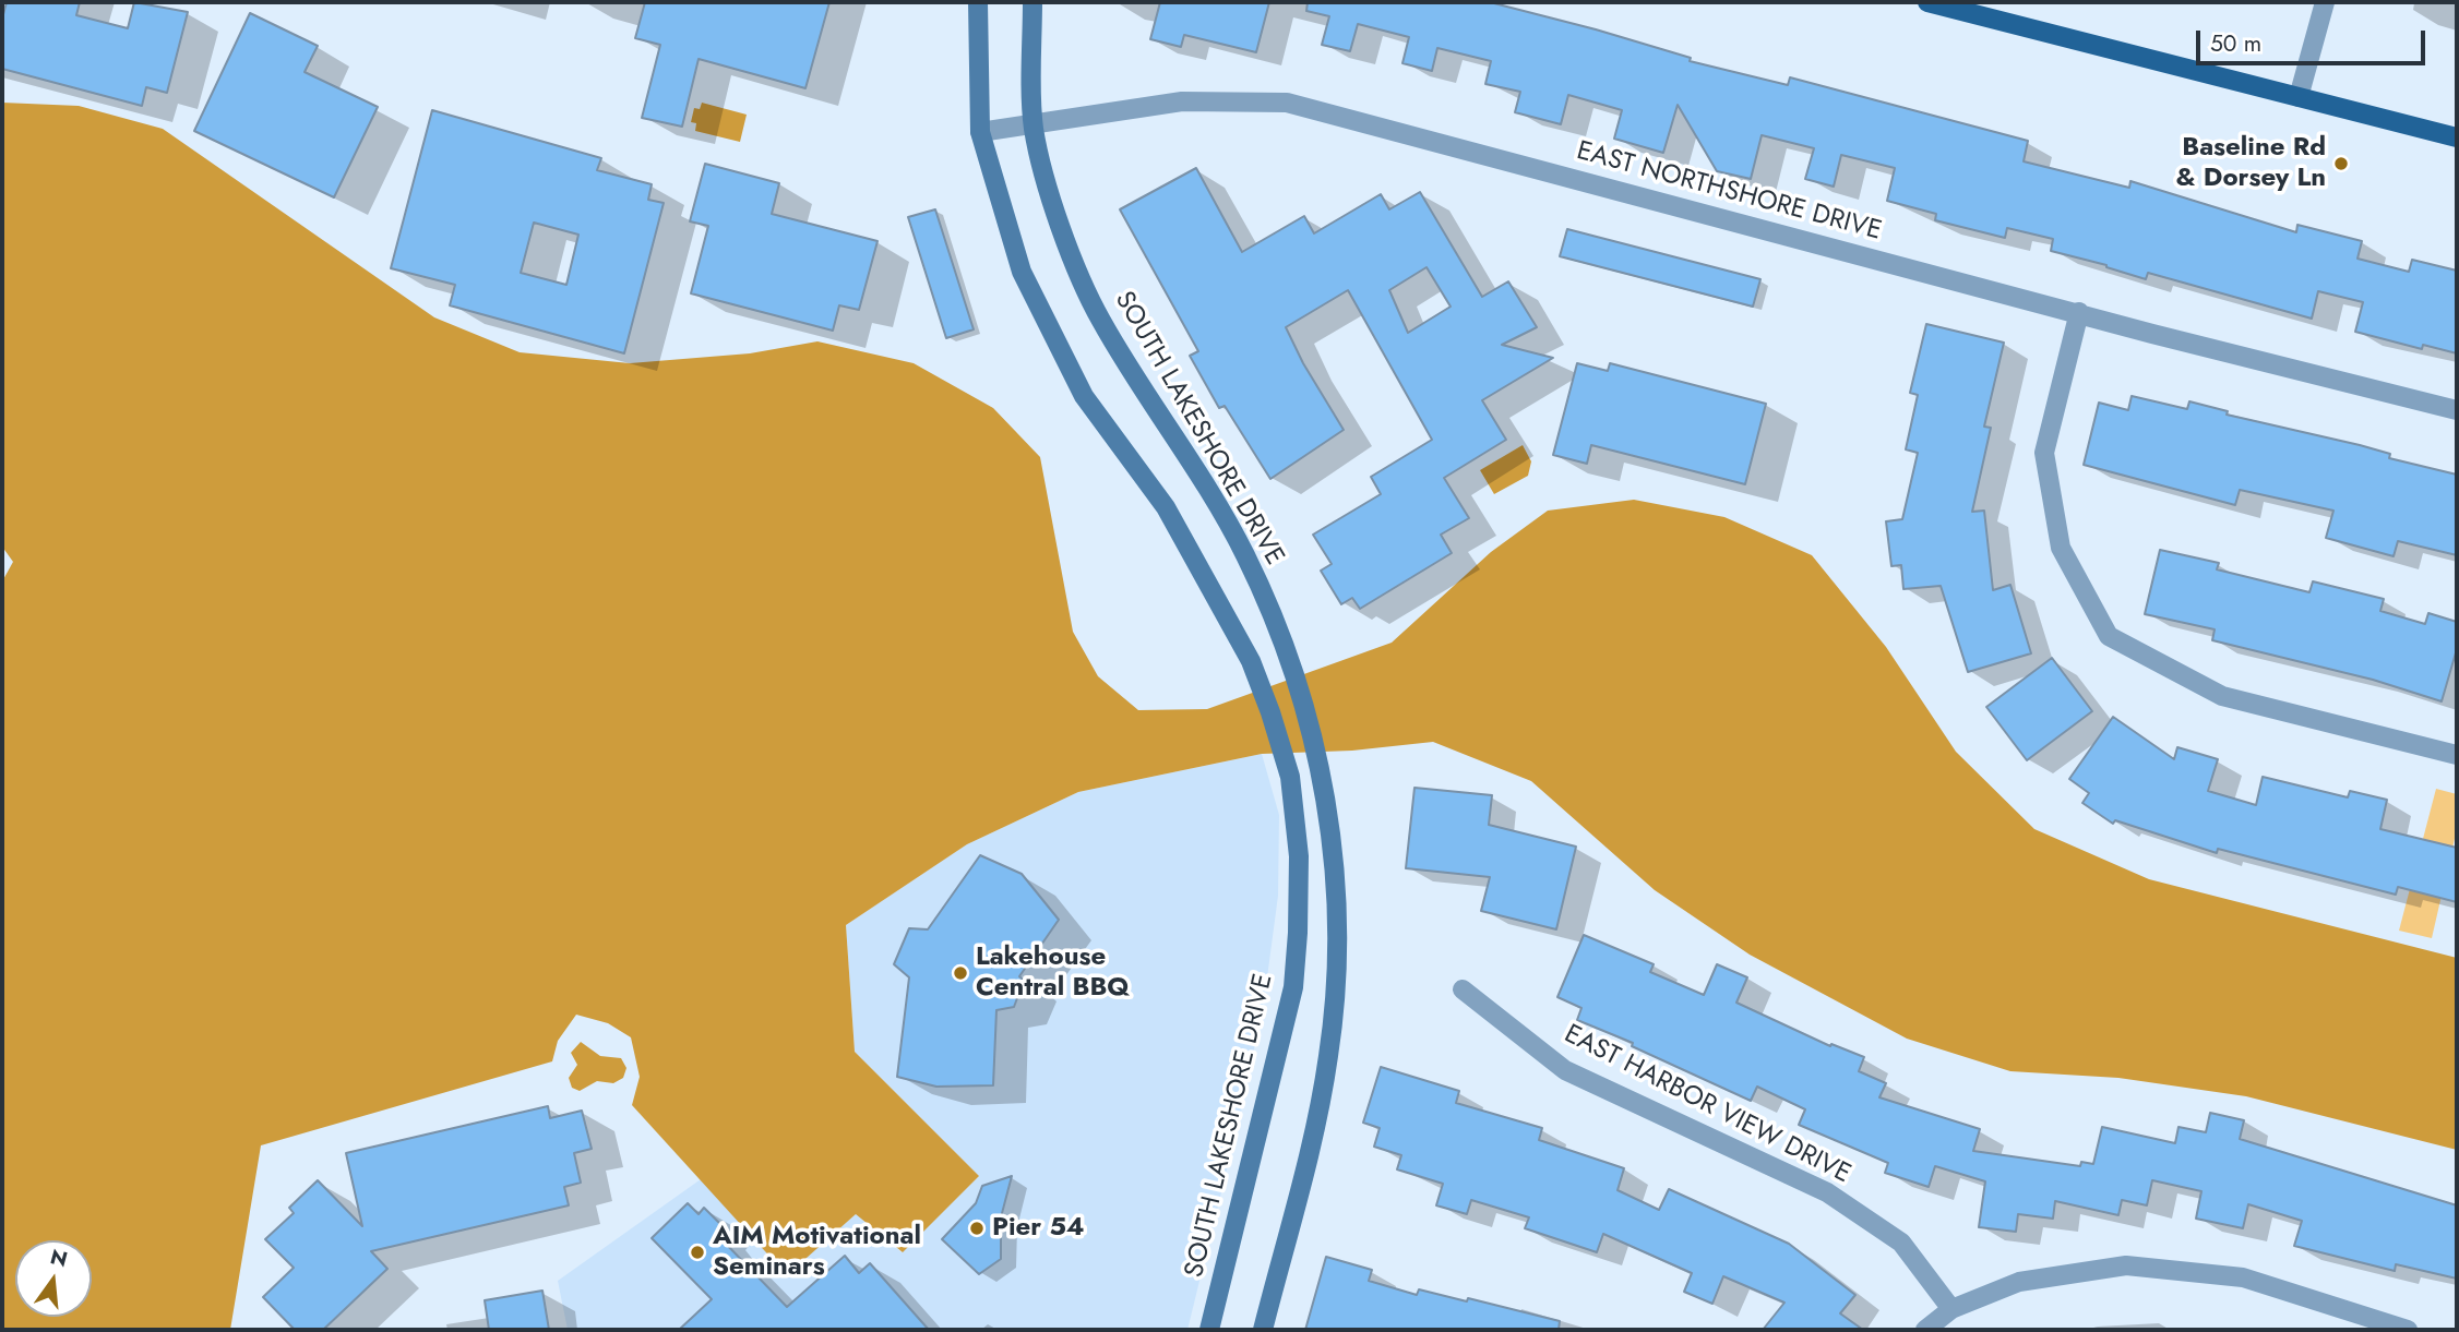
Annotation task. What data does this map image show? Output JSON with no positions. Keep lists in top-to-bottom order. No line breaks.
{"streets":{"street":["EAST NORTHSHORE DRIVE","SOUTH LAKESHORE DRIVE","EAST HARBOR VIEW DRIVE"]},"crossings":[["EAST NORTHSHORE DRIVE","SOUTH LAKESHORE DRIVE"]],"places":["Baseline Rd & Dorsey Ln","Lakehouse Central BBQ","Pier 54","AIM Motivational Seminars"],"scale_bar":"50 m","north":"top"}
